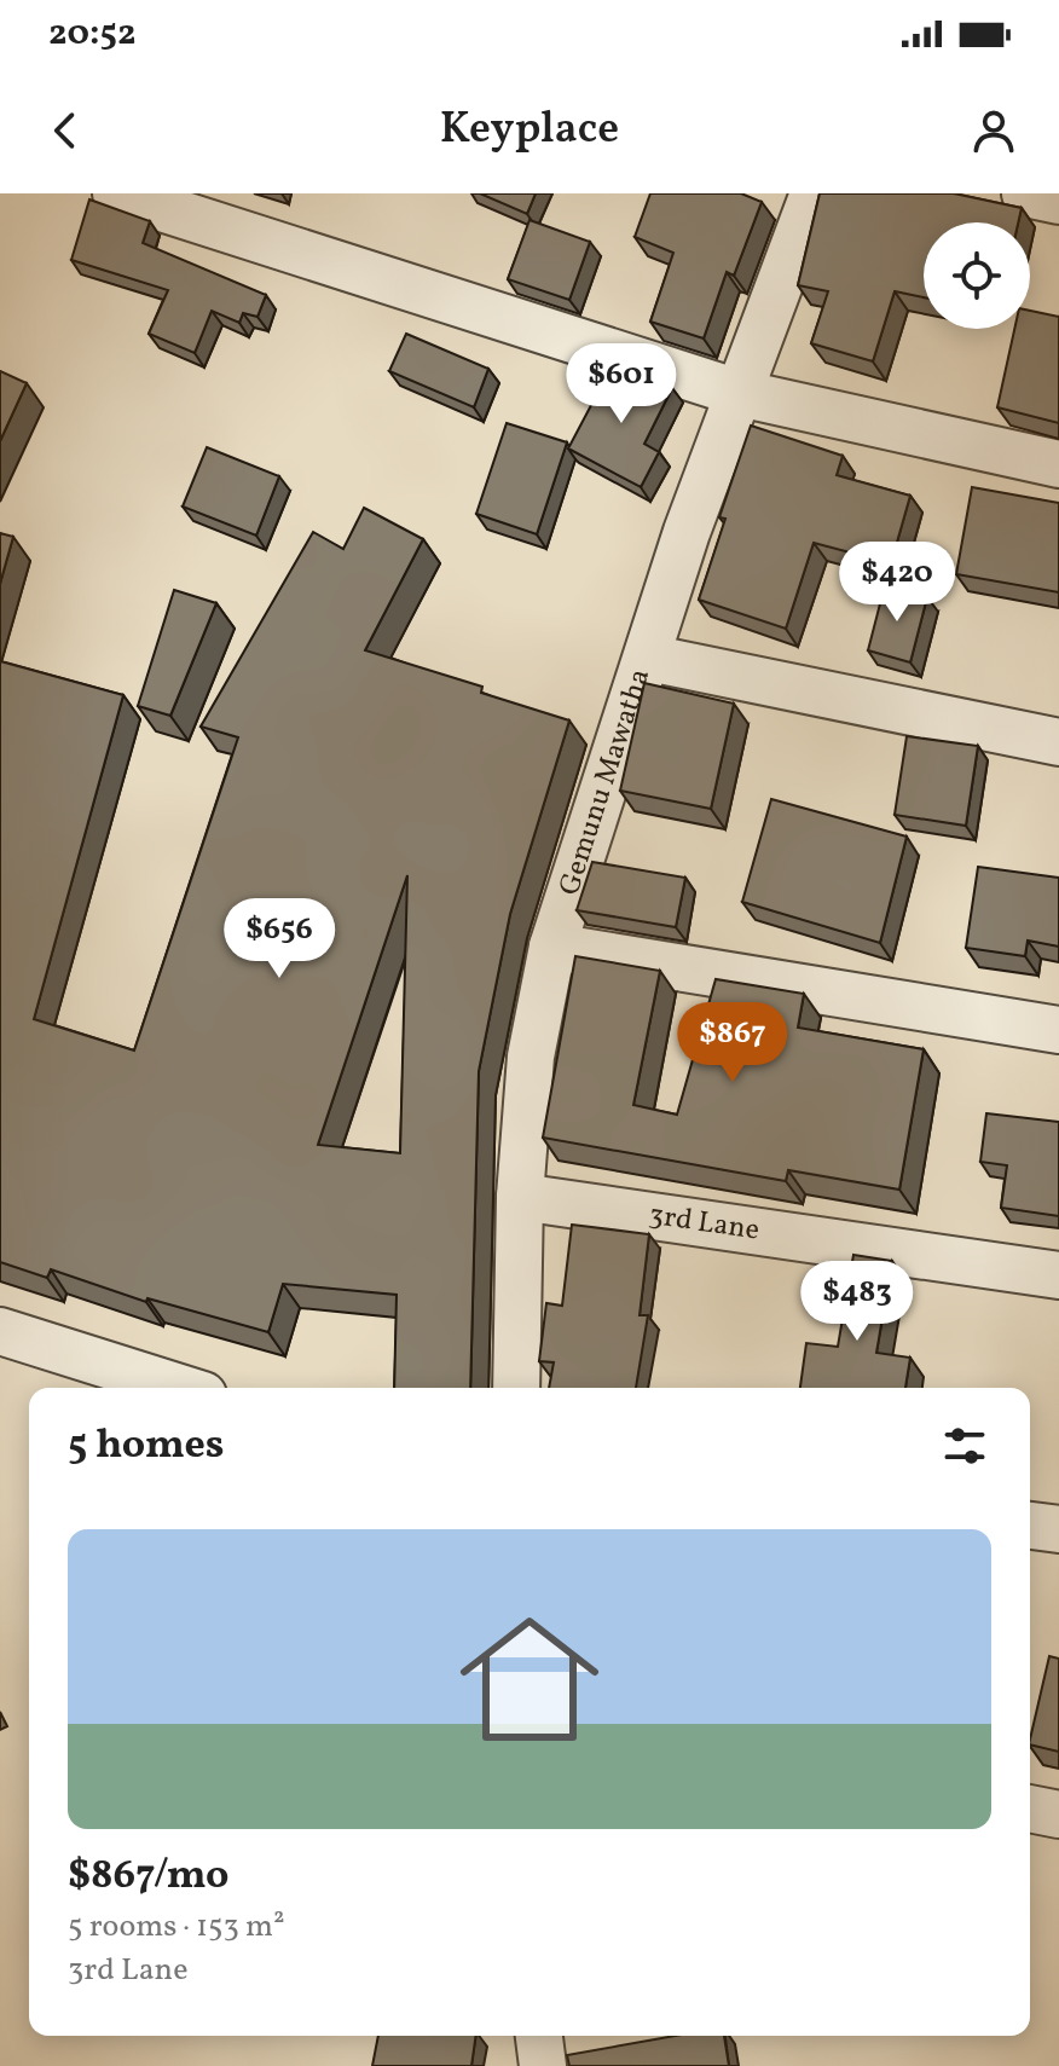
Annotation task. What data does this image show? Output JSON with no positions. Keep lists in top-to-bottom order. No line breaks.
{"streets":{"street":["Gemunu Mawatha","3rd Lane"]},"crossings":[["Gemunu Mawatha","3rd Lane"]],"page":{"status":"20:52","header":"Keyplace","price":["$601","$420","$656","$867","$483"],"heading":"5 homes","list":[{"name":"$867/mo","note":"5 rooms · 153 m² · 3rd Lane"}]}}
